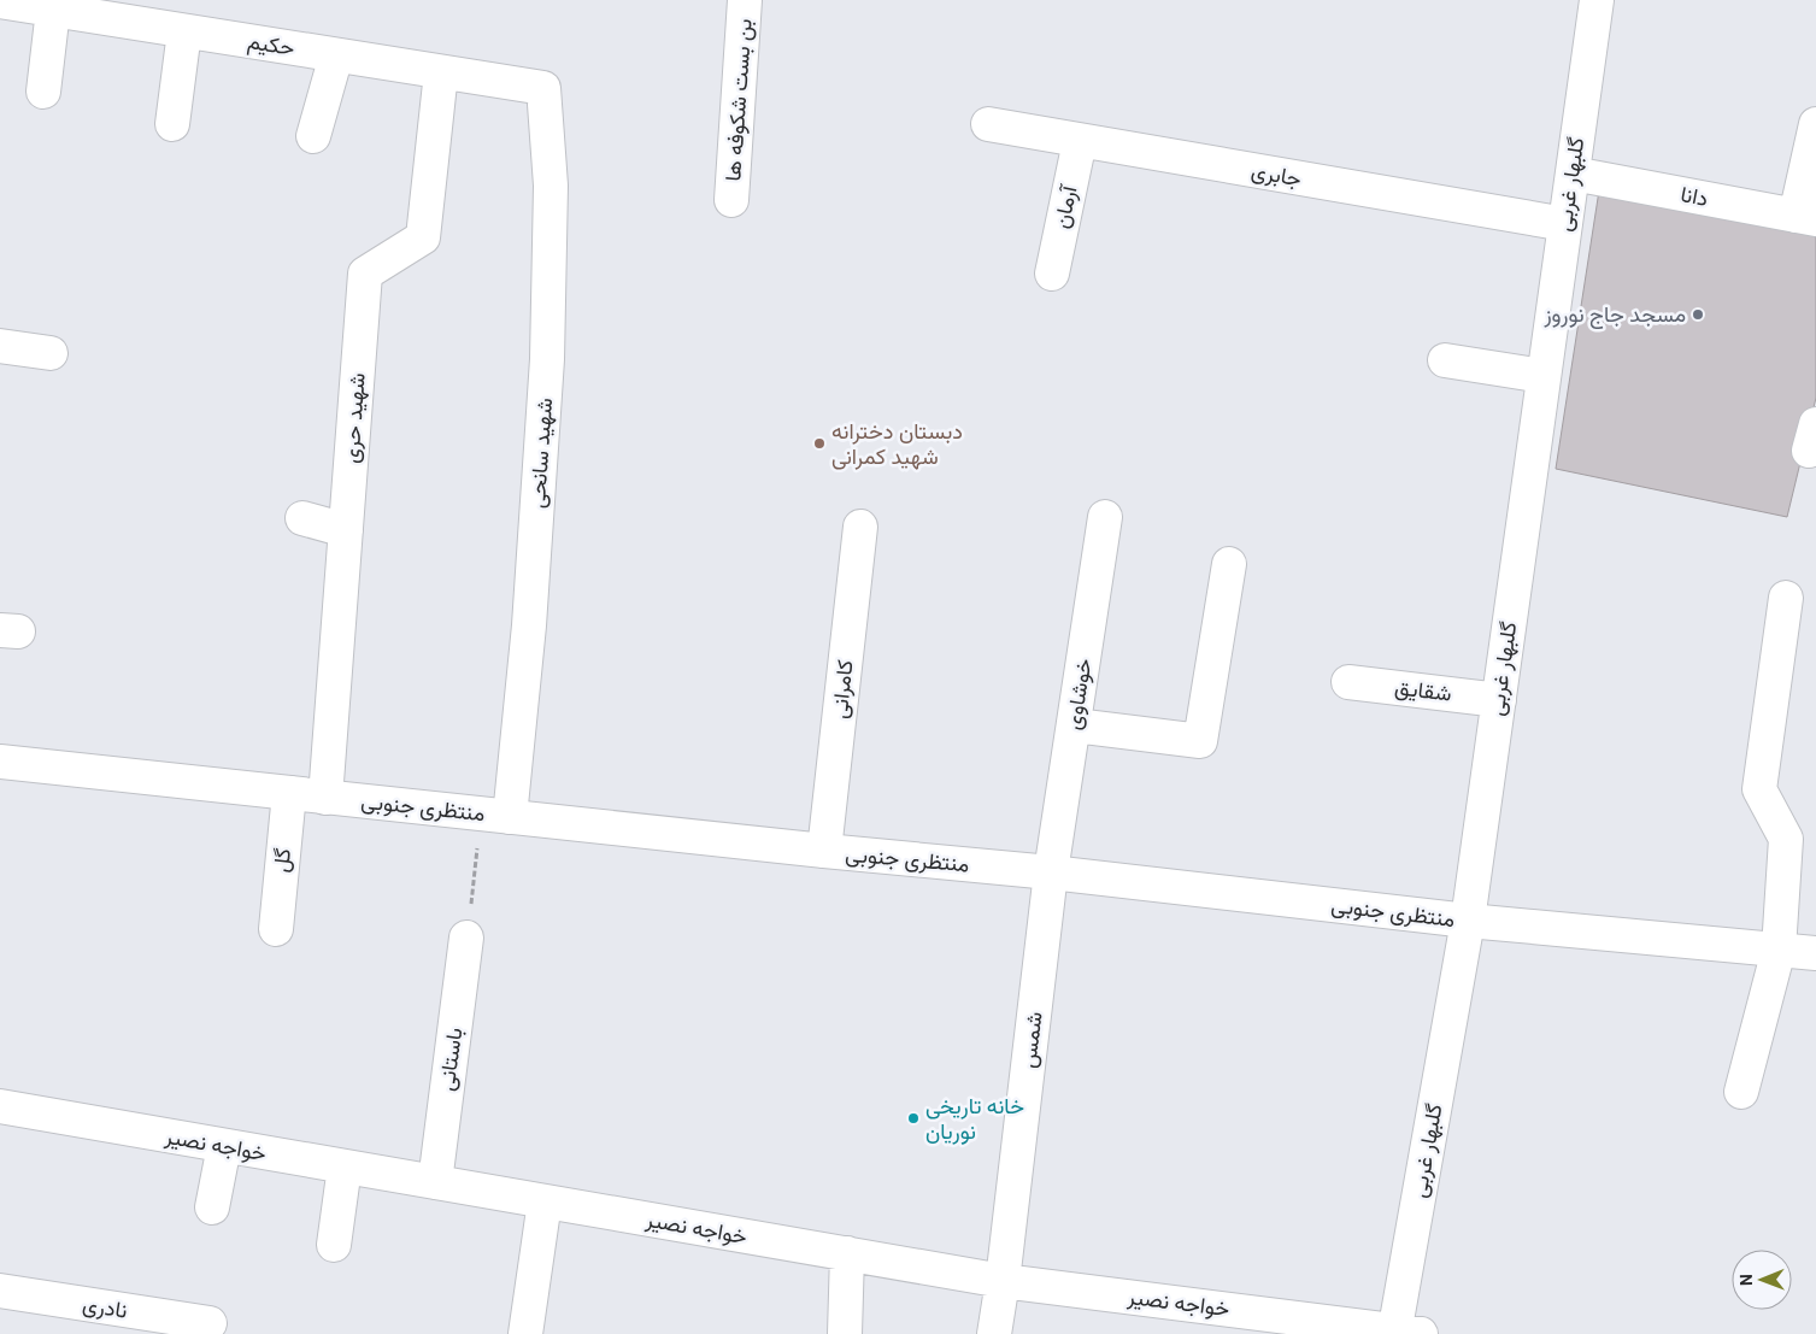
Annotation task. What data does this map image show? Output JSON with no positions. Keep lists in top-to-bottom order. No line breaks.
{"streets":{"street":["حکیم","بن بست شکوفه ها","جابری","گلبهار غربی","دانا","آرمان","شهید حری","شهید سانحی","کامرانی","شقایق","خوشاوی","منتظری جنوبی","گل","شمس","باستانی","خواجه نصیر","نادری"]},"crossings":[["حکیم","شهید حری"],["حکیم","شهید سانحی"],["جابری","گلبهار غربی"],["جابری","آرمان"],["گلبهار غربی","دانا"],["گلبهار غربی","شقایق"],["گلبهار غربی","منتظری جنوبی"],["گلبهار غربی","خواجه نصیر"],["شهید حری","منتظری جنوبی"],["شهید سانحی","منتظری جنوبی"],["کامرانی","منتظری جنوبی"],["خوشاوی","منتظری جنوبی"],["خوشاوی","شمس"],["منتظری جنوبی","گل"],["منتظری جنوبی","شمس"],["شمس","خواجه نصیر"],["باستانی","خواجه نصیر"]],"places":["مسجد جاج نوروز","دبستان دخترانه شهید کمرانی","خانه تاریخی نوریان"],"north":"left"}
